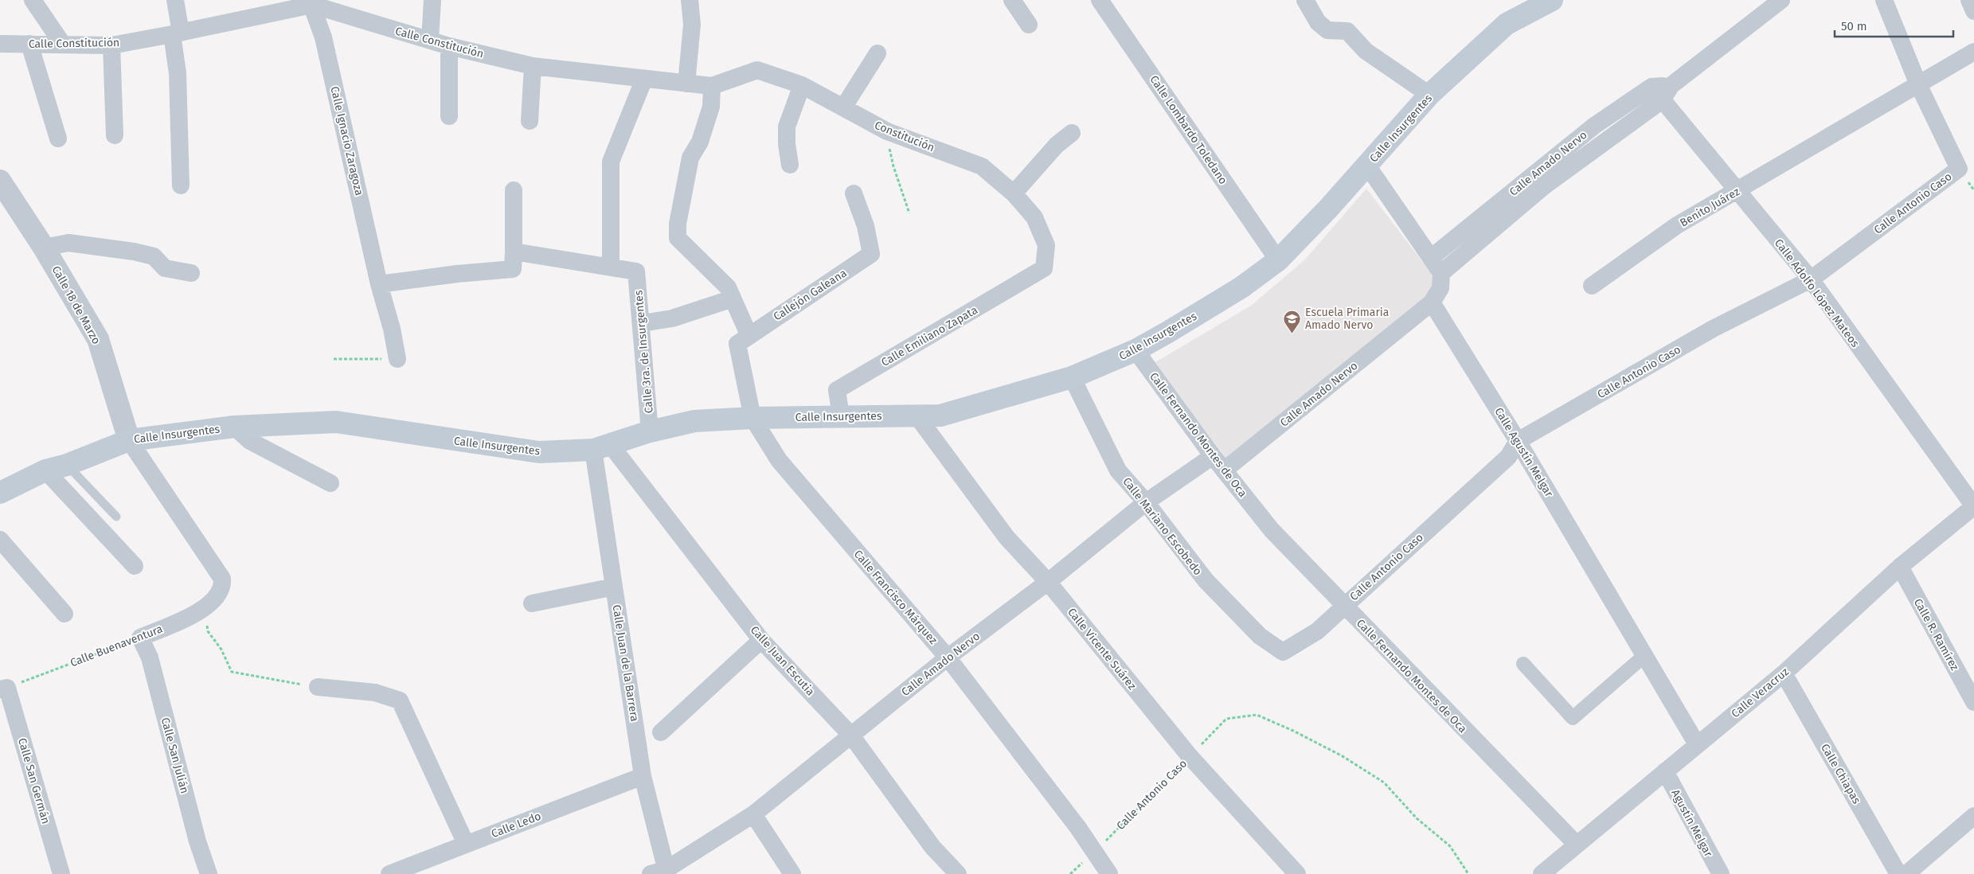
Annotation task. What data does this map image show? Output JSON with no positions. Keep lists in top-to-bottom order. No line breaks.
{"streets":{"main road":["Calle Insurgentes"],"street":["Calle Constitución","Calle Lombardo Toledano","Constitución","Calle Ignacio Zaragoza","Calle Amado Nervo","Calle Antonio Caso","Benito Juárez","Calle Adolfo López Mateos","Callejón Galeana","Calle 18 de Marzo","Calle Emiliano Zapata","Calle 3ra. de Insurgentes","Calle Fernando Montes de Oca","Calle Agustín Melgar","Calle Mariano Escobedo","Calle Francisco Márquez","Calle R. Ramírez","Calle Buenaventura","Calle Vicente Suárez","Calle Juan Escutia","Calle Juan de la Barrera","Calle Veracruz","Calle San Julián","Calle Chiapas","Calle San Germán","Agustín Melgar","Calle Ledo"]},"crossings":[["Calle Constitución","Constitución"],["Calle Constitución","Calle Ignacio Zaragoza"],["Calle Insurgentes","Calle Lombardo Toledano"],["Calle Insurgentes","Calle 18 de Marzo"],["Calle Insurgentes","Calle Emiliano Zapata"],["Calle Insurgentes","Calle 3ra. de Insurgentes"],["Calle Insurgentes","Calle Fernando Montes de Oca"],["Calle Insurgentes","Calle Mariano Escobedo"],["Calle Insurgentes","Calle Francisco Márquez"],["Calle Insurgentes","Calle Buenaventura"],["Calle Insurgentes","Calle Vicente Suárez"],["Calle Insurgentes","Calle Juan Escutia"],["Calle Insurgentes","Calle Juan de la Barrera"],["Constitución","Calle Emiliano Zapata"],["Calle Amado Nervo","Calle Adolfo López Mateos"],["Calle Amado Nervo","Calle Fernando Montes de Oca"],["Calle Amado Nervo","Calle Agustín Melgar"],["Calle Amado Nervo","Calle Mariano Escobedo"],["Calle Amado Nervo","Calle Francisco Márquez"],["Calle Amado Nervo","Calle Vicente Suárez"],["Calle Amado Nervo","Calle Juan Escutia"],["Calle Amado Nervo","Calle Juan de la Barrera"],["Calle Antonio Caso","Benito Juárez"],["Calle Antonio Caso","Calle Adolfo López Mateos"],["Calle Antonio Caso","Calle Fernando Montes de Oca"],["Calle Antonio Caso","Calle Agustín Melgar"],["Calle Antonio Caso","Calle Mariano Escobedo"],["Calle Antonio Caso","Calle Francisco Márquez"],["Calle Antonio Caso","Calle Vicente Suárez"],["Benito Juárez","Calle Adolfo López Mateos"],["Calle Adolfo López Mateos","Calle Veracruz"],["Calle 18 de Marzo","Calle Buenaventura"],["Calle Fernando Montes de Oca","Calle Veracruz"],["Calle Agustín Melgar","Calle Veracruz"],["Calle R. Ramírez","Calle Veracruz"],["Calle Buenaventura","Calle San Julián"],["Calle Buenaventura","Calle San Germán"],["Calle Juan Escutia","Calle Juan de la Barrera"],["Calle Juan de la Barrera","Calle Ledo"],["Calle Veracruz","Calle Chiapas"],["Calle Veracruz","Agustín Melgar"]],"places":{"school or university":["Escuela Primaria Amado Nervo"]},"scale_bar":"50 m"}
